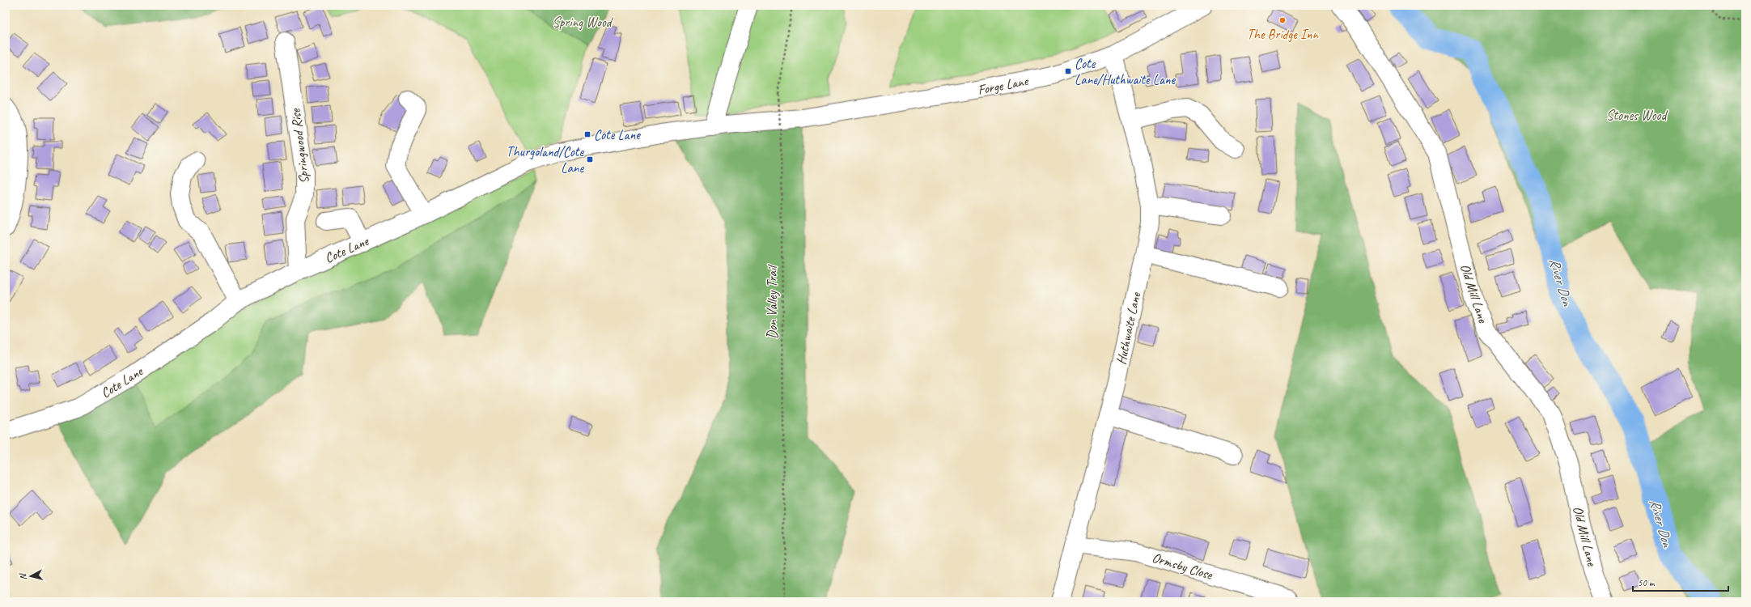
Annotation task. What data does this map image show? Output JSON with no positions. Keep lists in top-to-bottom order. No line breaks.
{"streets":{"street":["Forge Lane","Springwood Rise","Cote Lane","Old Mill Lane","Huthwaite Lane","Ormsby Close"],"path":["Don Valley Trail"]},"crossings":[["Forge Lane","Cote Lane"],["Forge Lane","Huthwaite Lane"],["Springwood Rise","Cote Lane"],["Huthwaite Lane","Ormsby Close"]],"water":["River Don"],"parks":["Spring Wood","Stones Wood"],"places":{"other":["The Bridge Inn"],"transit":["Cote Lane/Huthwaite Lane","Cote Lane","Thurgoland/Cote Lane"]},"scale_bar":"50 m","north":"left"}
